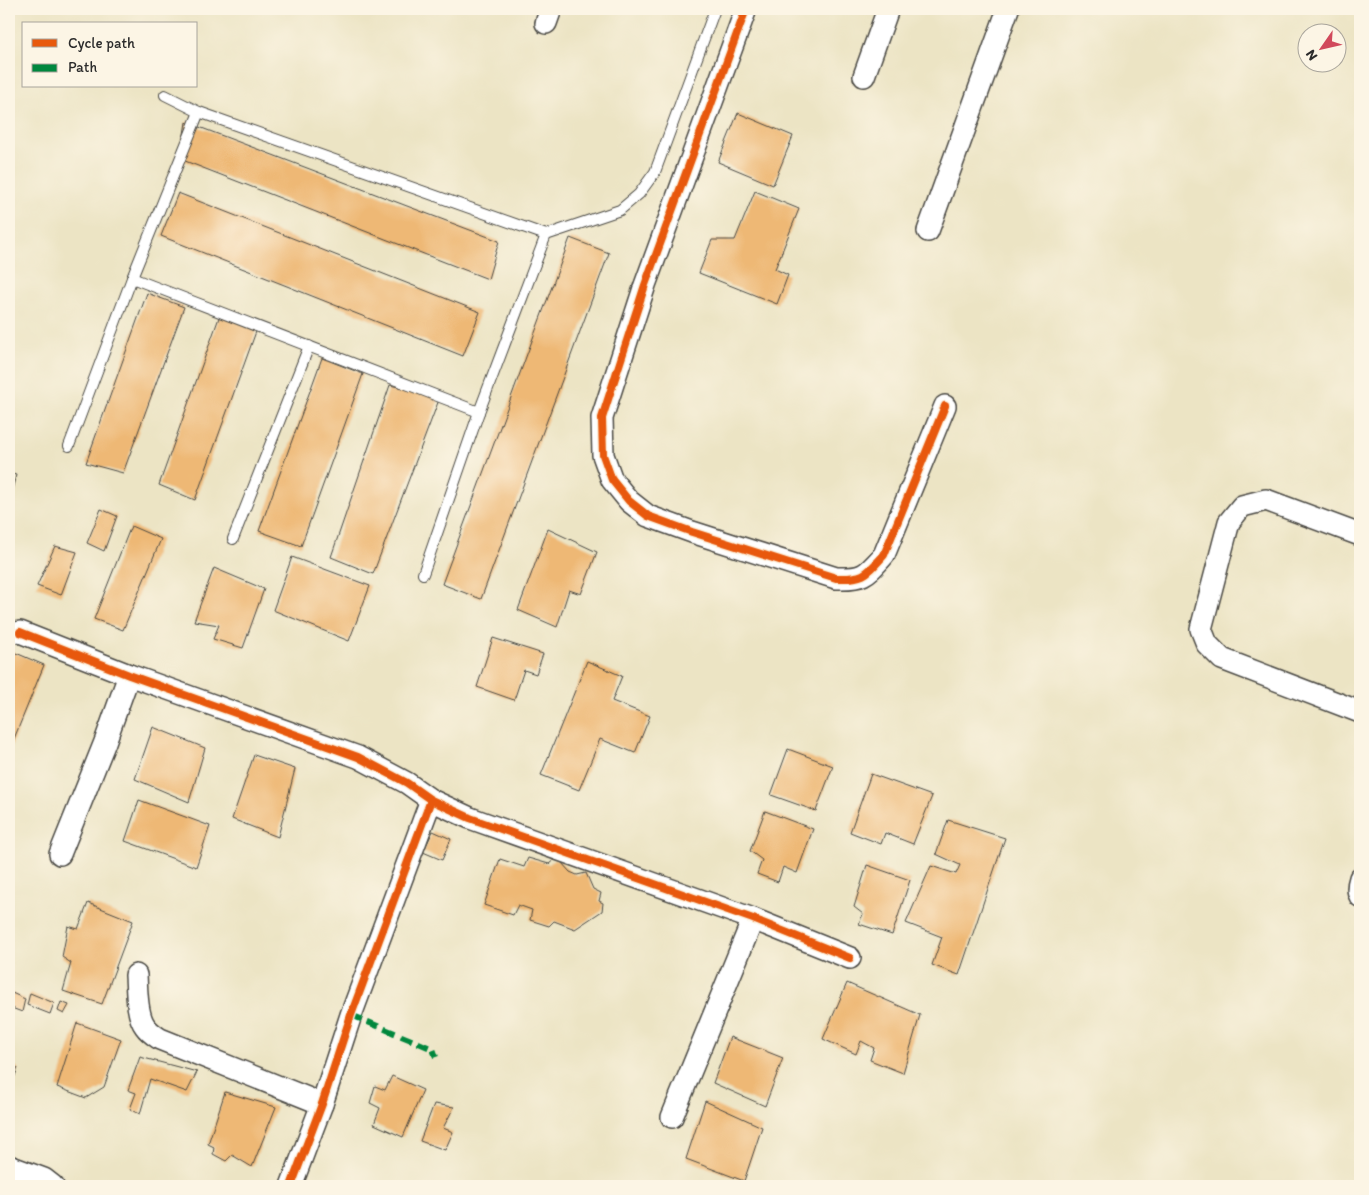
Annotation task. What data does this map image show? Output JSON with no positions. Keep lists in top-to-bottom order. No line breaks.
{"legend":["Cycle path","Path"],"north":"bottom left"}
